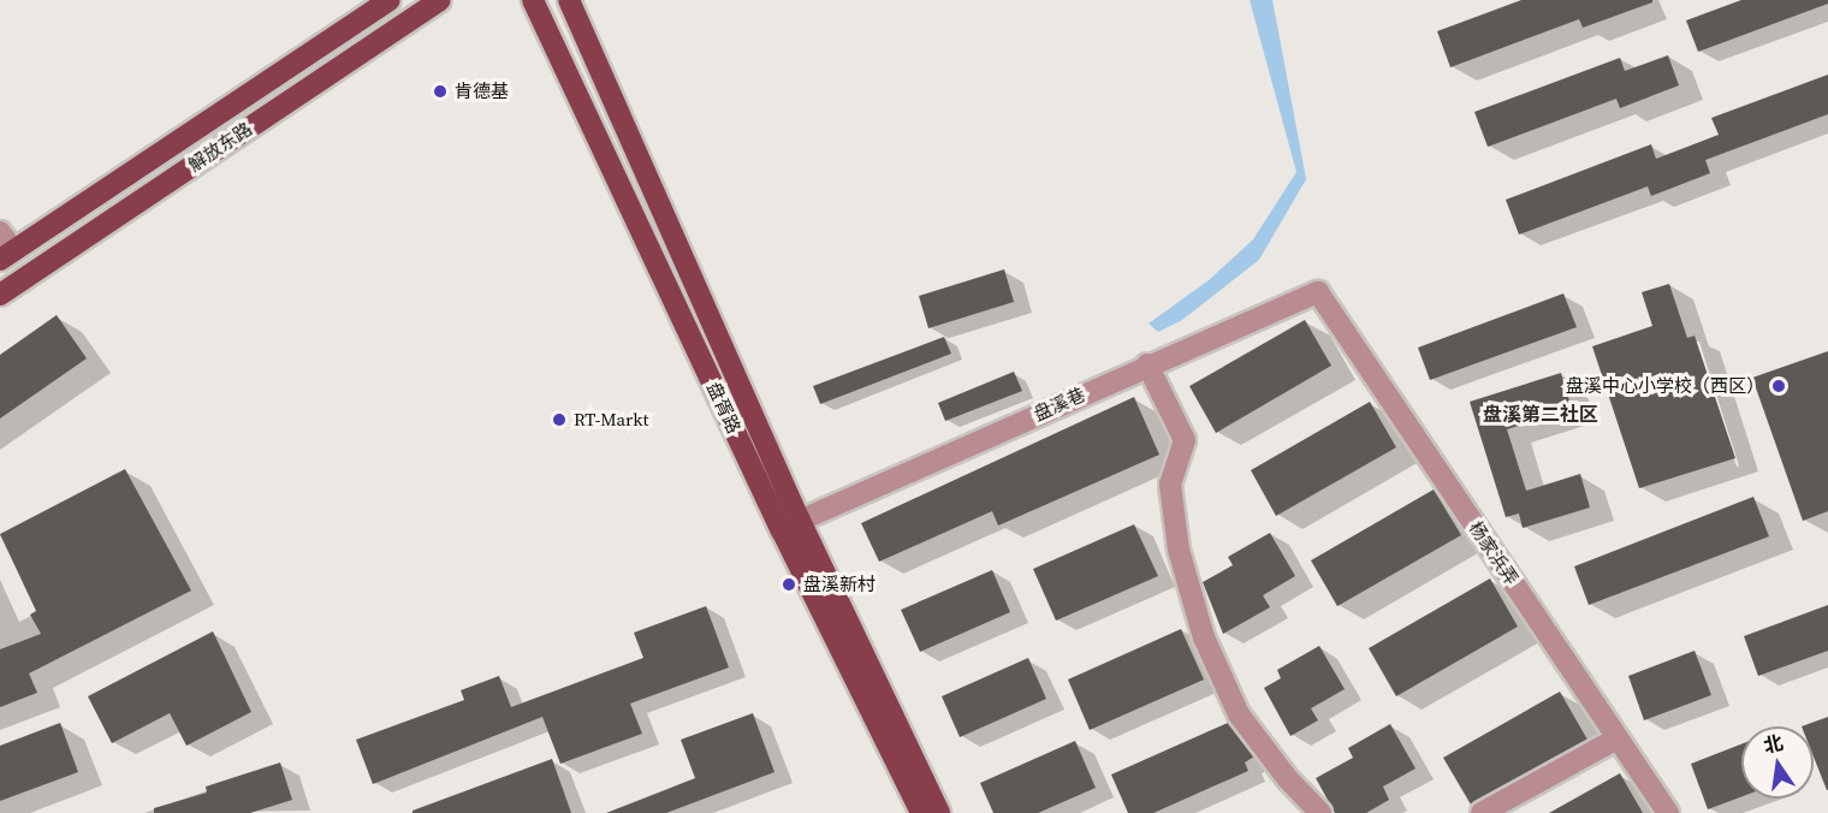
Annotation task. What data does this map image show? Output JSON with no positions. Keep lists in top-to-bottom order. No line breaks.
{"streets":{"main road":["解放东路","盘胥路"],"street":["盘溪巷","杨家浜弄"]},"crossings":[["盘溪巷","盘胥路"],["盘溪巷","杨家浜弄"]],"districts":["盘溪第二社区"],"places":["肯德基","盘溪中心小学校（西区）","RT-Markt","盘溪新村"],"north":"top"}
